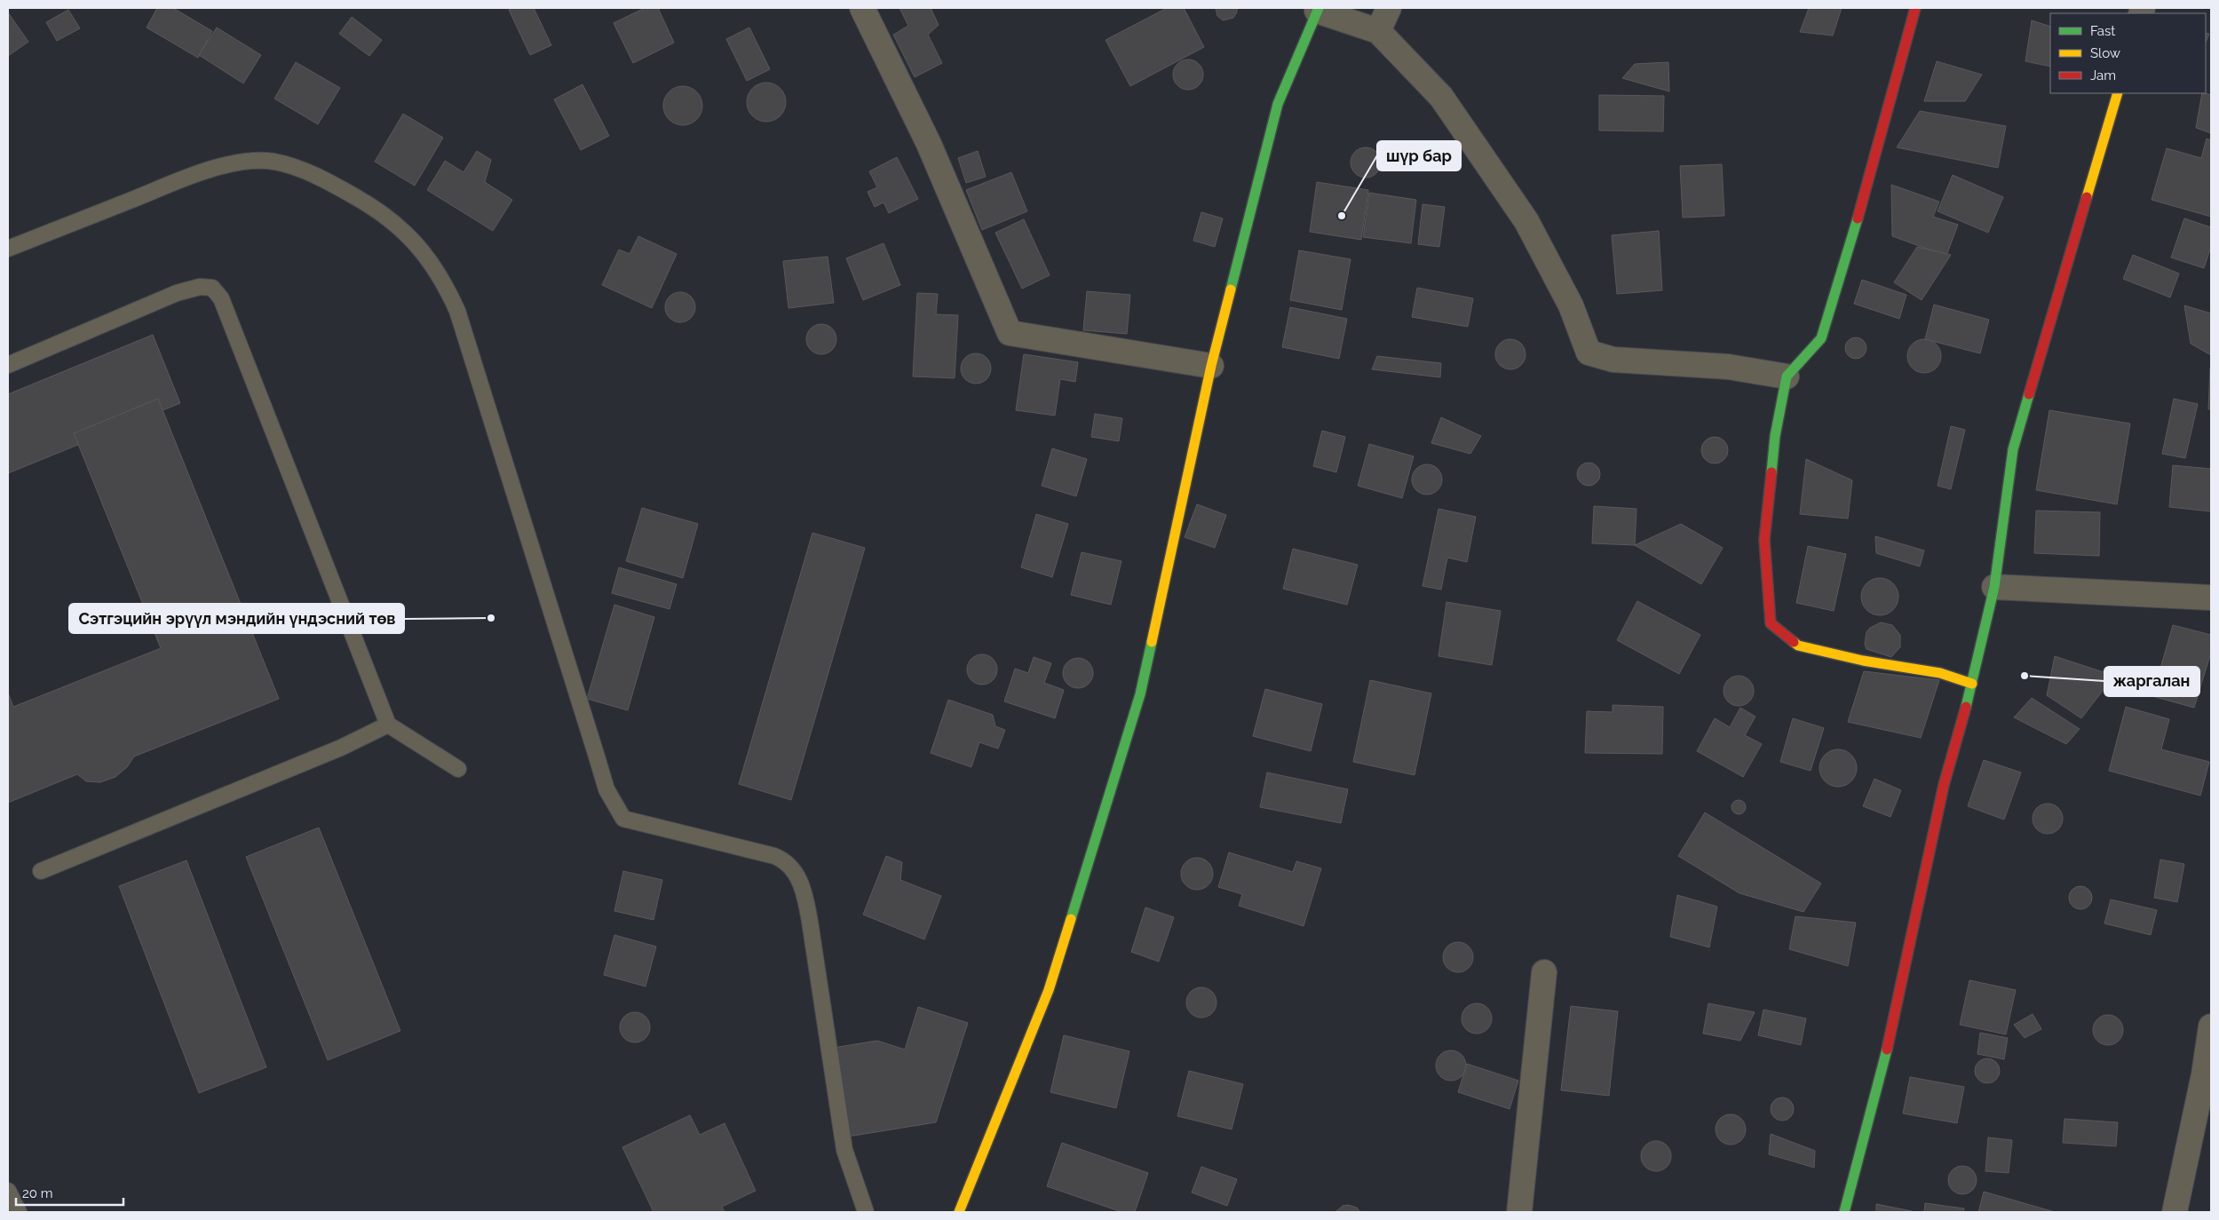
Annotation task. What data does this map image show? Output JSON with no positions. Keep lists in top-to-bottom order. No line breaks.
{"places":["шүр бар","Сэтгэцийн эрүүл мэндийн үндэсний төв","жаргалан"],"legend":["Fast","Slow","Jam"],"scale_bar":"20 m"}
